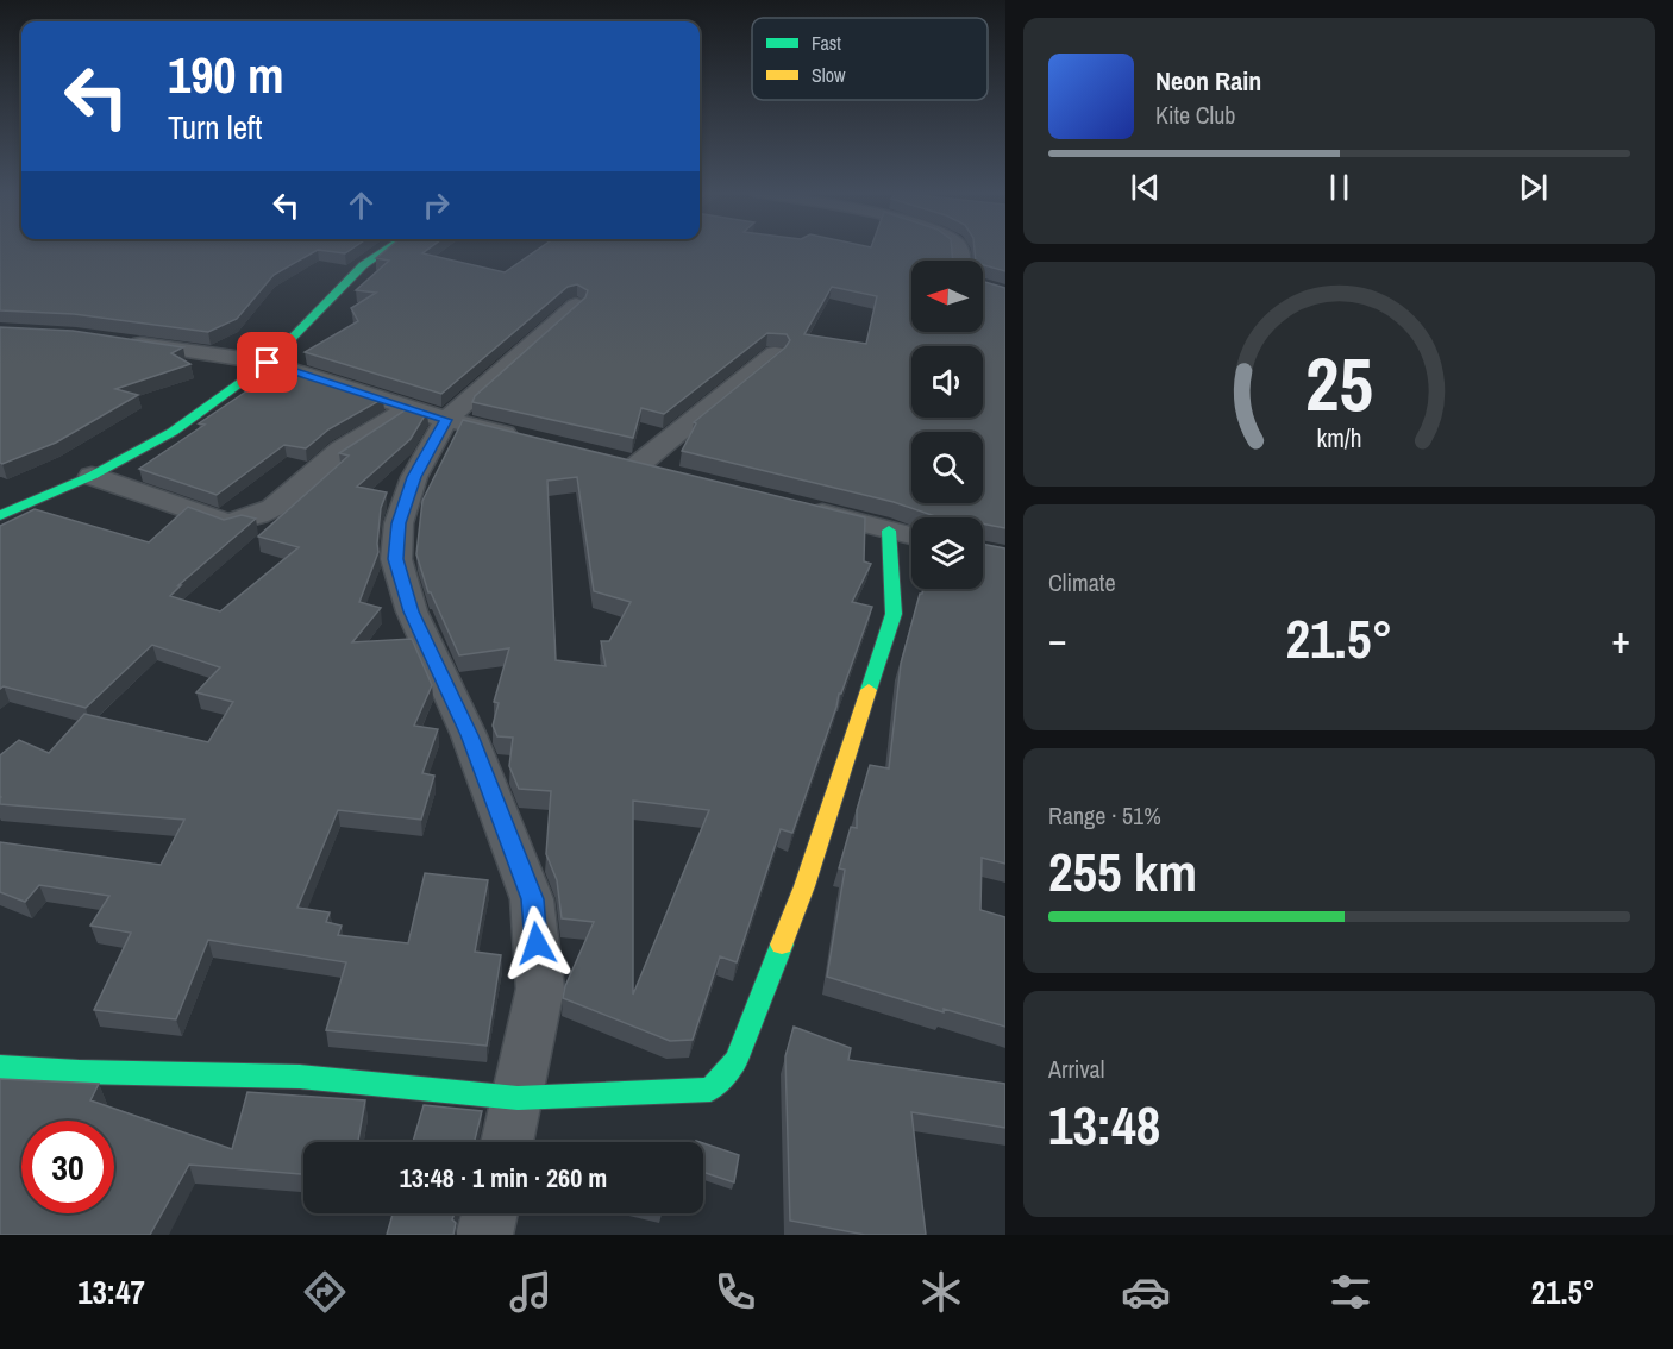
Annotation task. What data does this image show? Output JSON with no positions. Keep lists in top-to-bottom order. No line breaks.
{"legend":["Fast","Slow"],"north":"left","page":{"turn":["190 m","Turn left"],"song":["Neon Rain","Kite Club"],"tile":["Climate",["Range · 51%","255 km"],["Arrival","13:48"]],"heat":["−","21.5°","+"],"limit":"30","trip":"13:48 · 1 min · 260 m","tabs":["13:47","21.5°"],"gauge":["25","km/h"]}}
